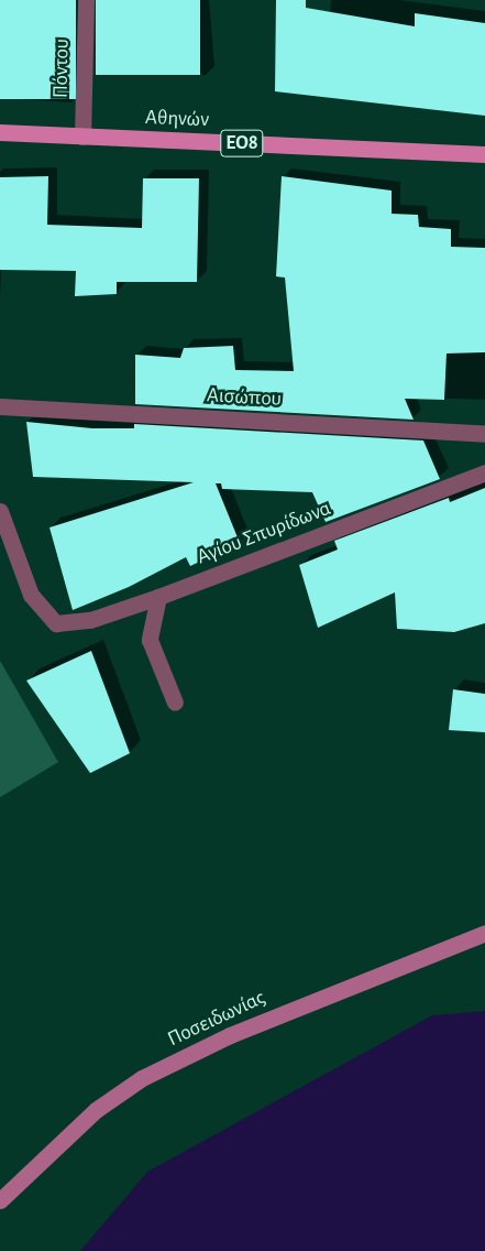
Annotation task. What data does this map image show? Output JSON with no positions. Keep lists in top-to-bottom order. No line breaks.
{"streets":{"main road":["Αθηνών","ΕΟ8"],"street":["Πόντου","Αισώπου","Αγίου Σπυρίδωνα","Ποσειδωνίας"]},"crossings":[["Πόντου","Αθηνών"]]}
